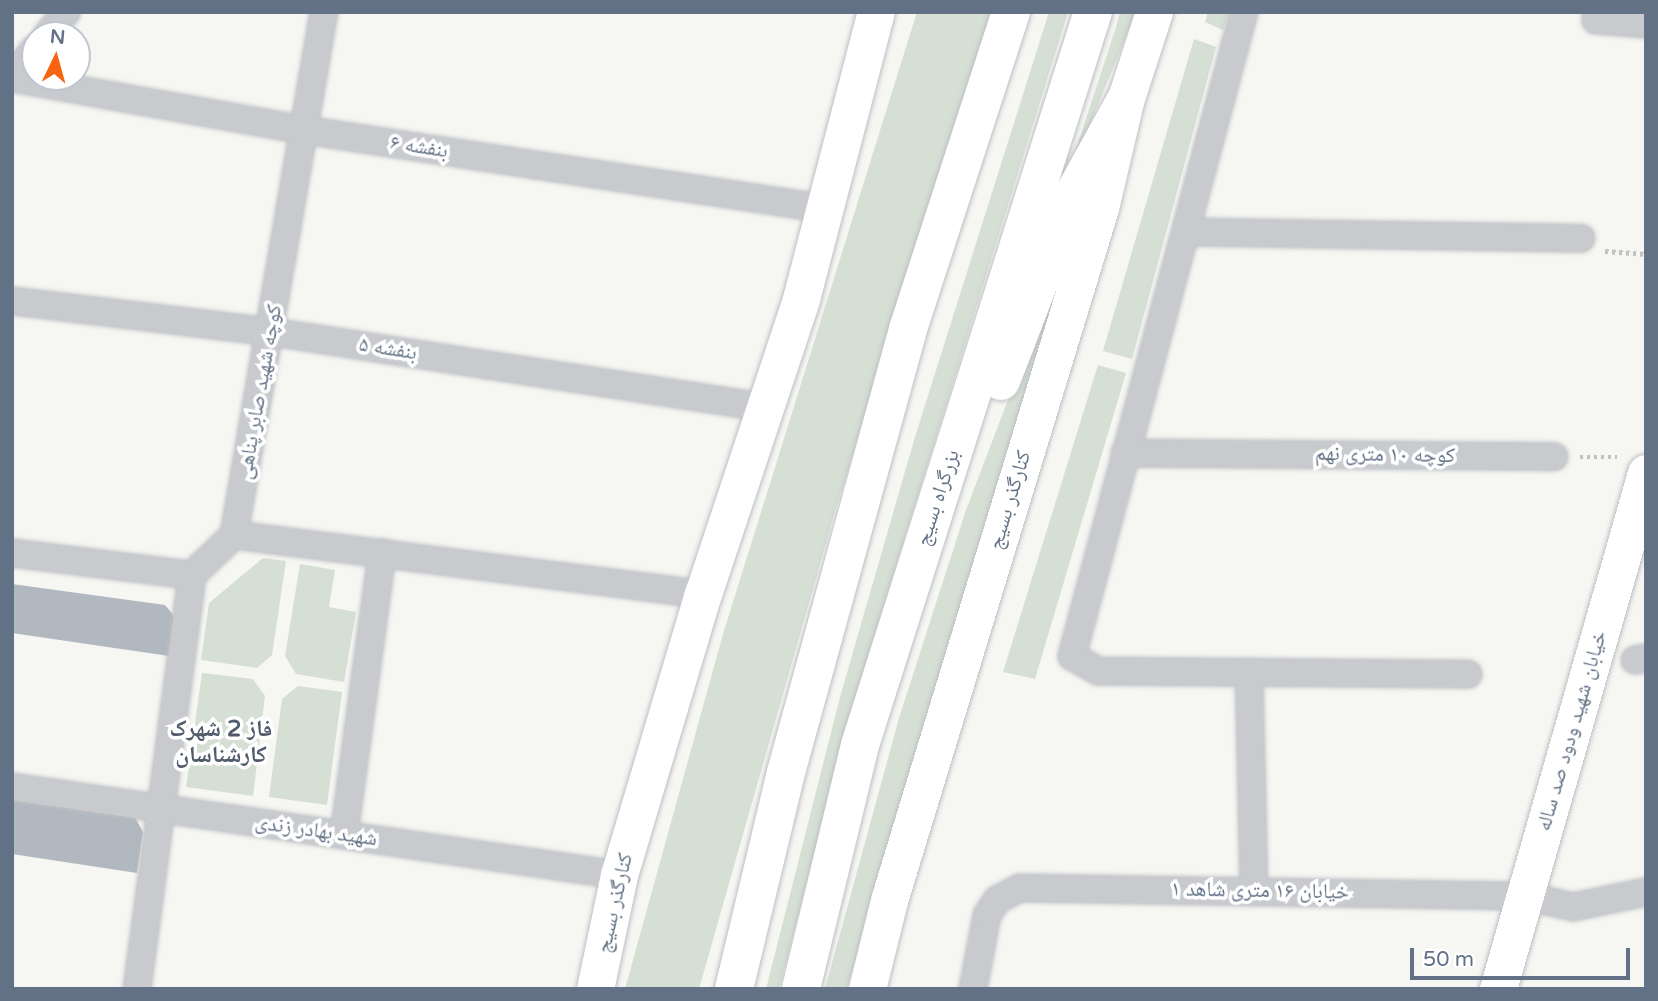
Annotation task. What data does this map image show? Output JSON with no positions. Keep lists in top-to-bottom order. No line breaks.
{"streets":{"highway":["بزرگراه بسیج"],"main road":["کنارگذر بسیج","خیابان شهید ودود صد ساله"],"street":["بنفشه ۶","بنفشه ۵","کوچه شهید صابر پناهی","کوچه ۱۰ متری نهم","شهید بهادر زندی","خیابان ۱۶ متری شاهد ۱"]},"crossings":[["بنفشه ۶","کوچه شهید صابر پناهی"],["بنفشه ۶","کنارگذر بسیج"],["بنفشه ۵","کوچه شهید صابر پناهی"],["بنفشه ۵","کنارگذر بسیج"],["کنارگذر بسیج","شهید بهادر زندی"],["خیابان شهید ودود صد ساله","خیابان ۱۶ متری شاهد ۱"]],"districts":["فاز 2 شهرک کارشناسان"],"scale_bar":"50 m","north":"top"}
